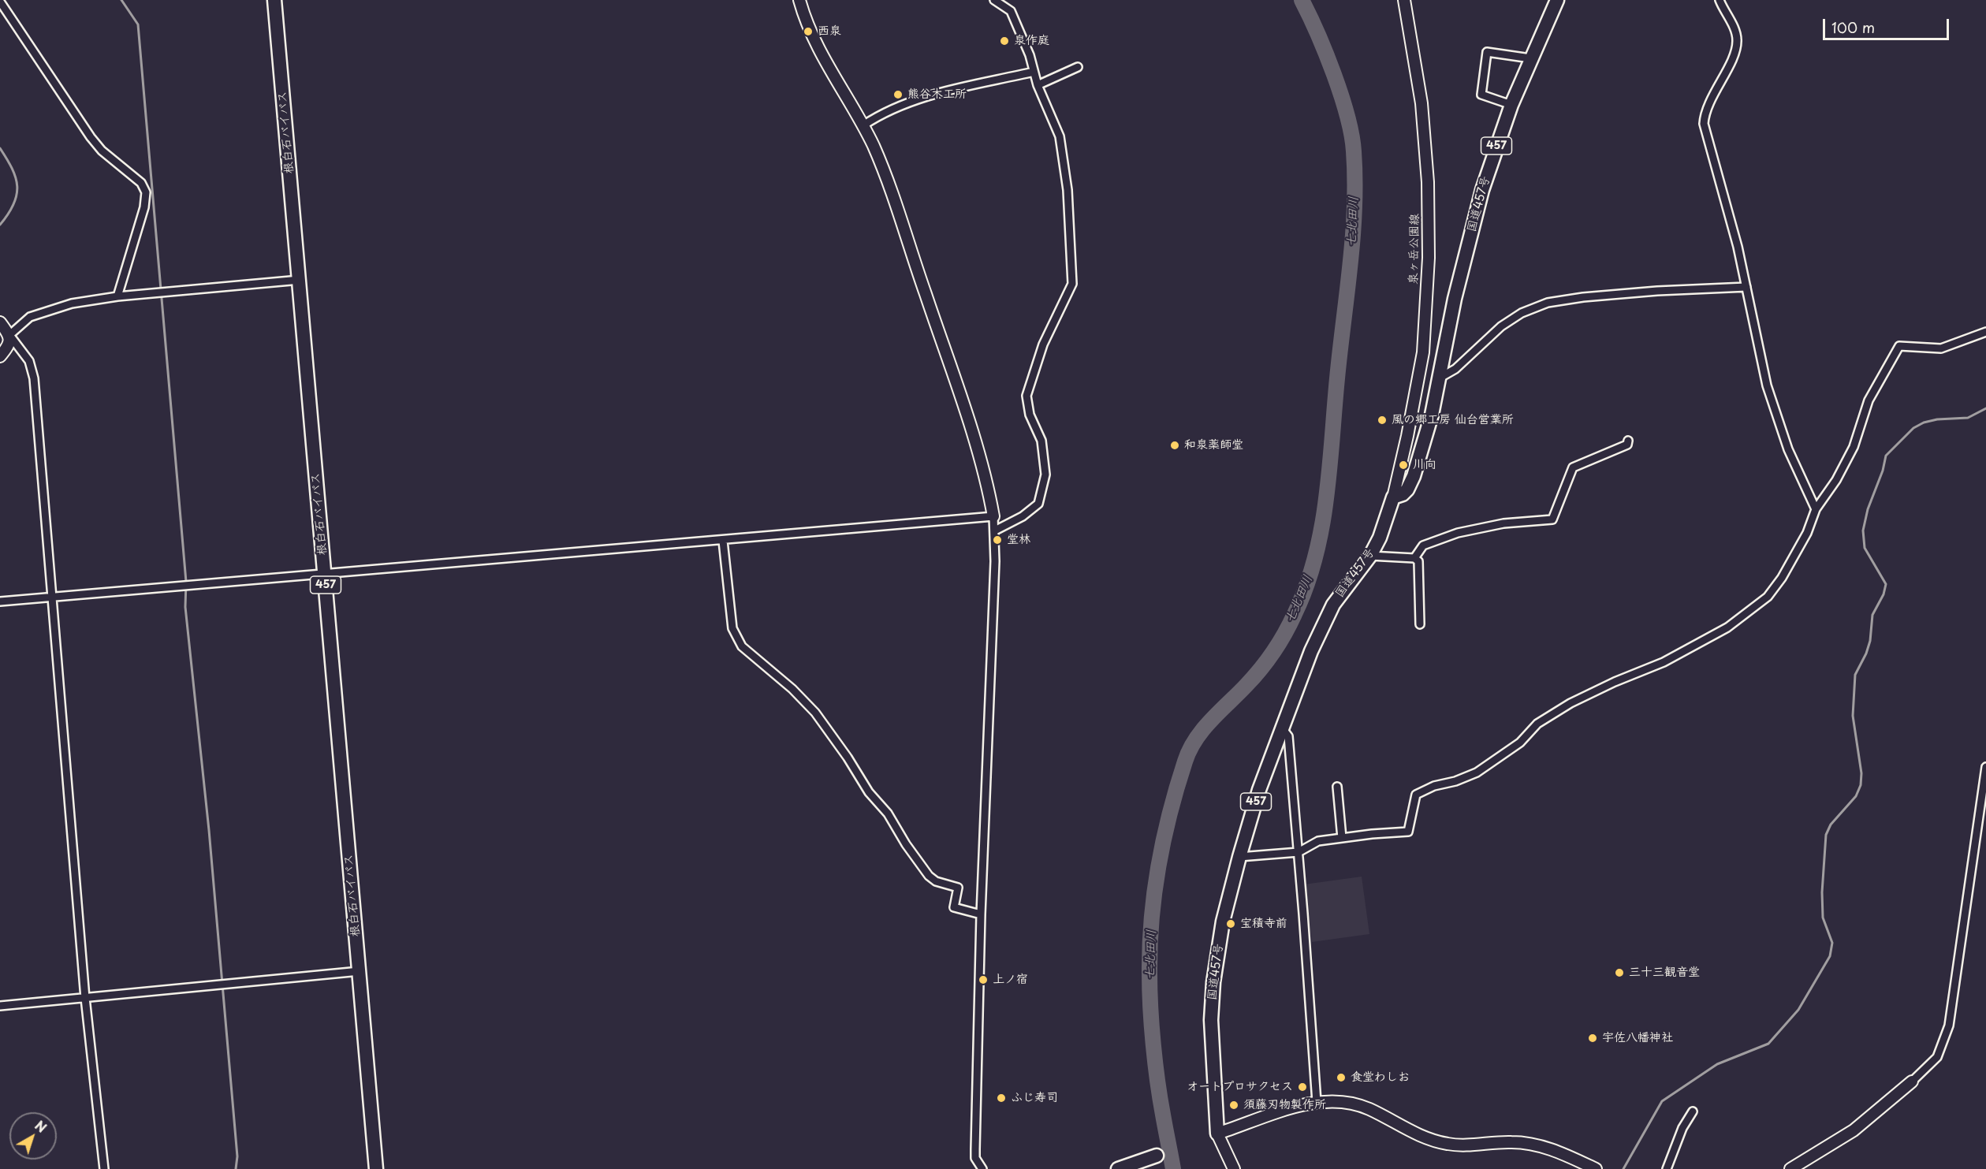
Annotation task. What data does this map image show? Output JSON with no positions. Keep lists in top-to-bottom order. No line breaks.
{"streets":{"highway":["根白石バイパス","457","国道457号"],"main road":["泉ヶ岳公園線"]},"crossings":[["国道457号","泉ヶ岳公園線"]],"water":["七北田川"],"places":["西泉","泉作庭","熊谷木工所","風の郷工房 仙台営業所","和泉薬師堂","川向","堂林","宝積寺前","三十三観音堂","上ノ宿","宇佐八幡神社","食堂わしお","オートプロサクセス","ふじ寿司","須藤刃物製作所"],"scale_bar":"100 m","north":"top right"}
